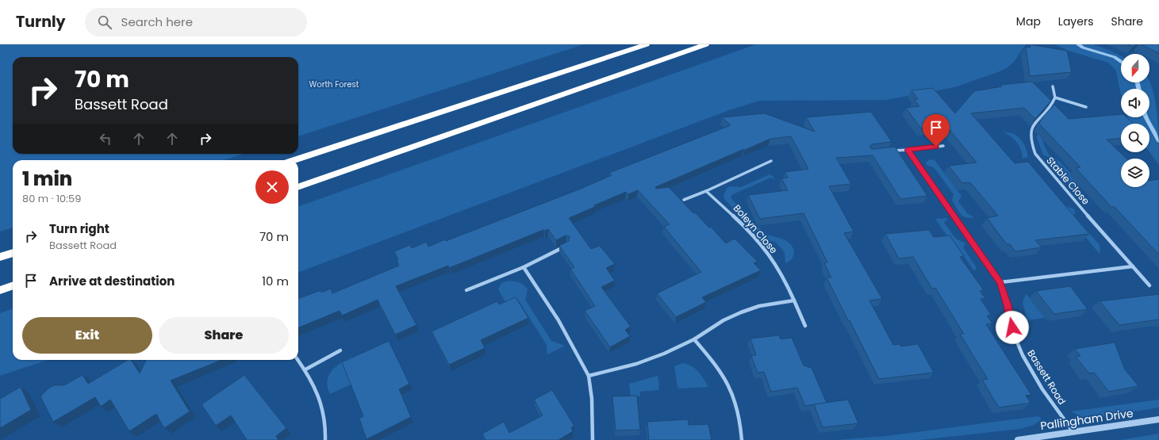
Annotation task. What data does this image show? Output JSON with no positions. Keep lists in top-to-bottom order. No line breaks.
{"streets":{"street":["Stable Close","Boleyn Close","Bassett Road","Pallingham Drive"]},"crossings":[["Bassett Road","Pallingham Drive"]],"parks":["Worth Forest"],"north":"bottom","page":{"header":"Turnly","search":"Search here","nav":["Map","Layers","Share"],"turn":["70 m","Bassett Road"],"heading":["1 min","80 m · 10:59"],"list":[{"name":"Turn right","note":"Bassett Road","value":"70 m"},{"name":"Arrive at destination","value":"10 m"}],"buttons":["Exit","Share"]}}
